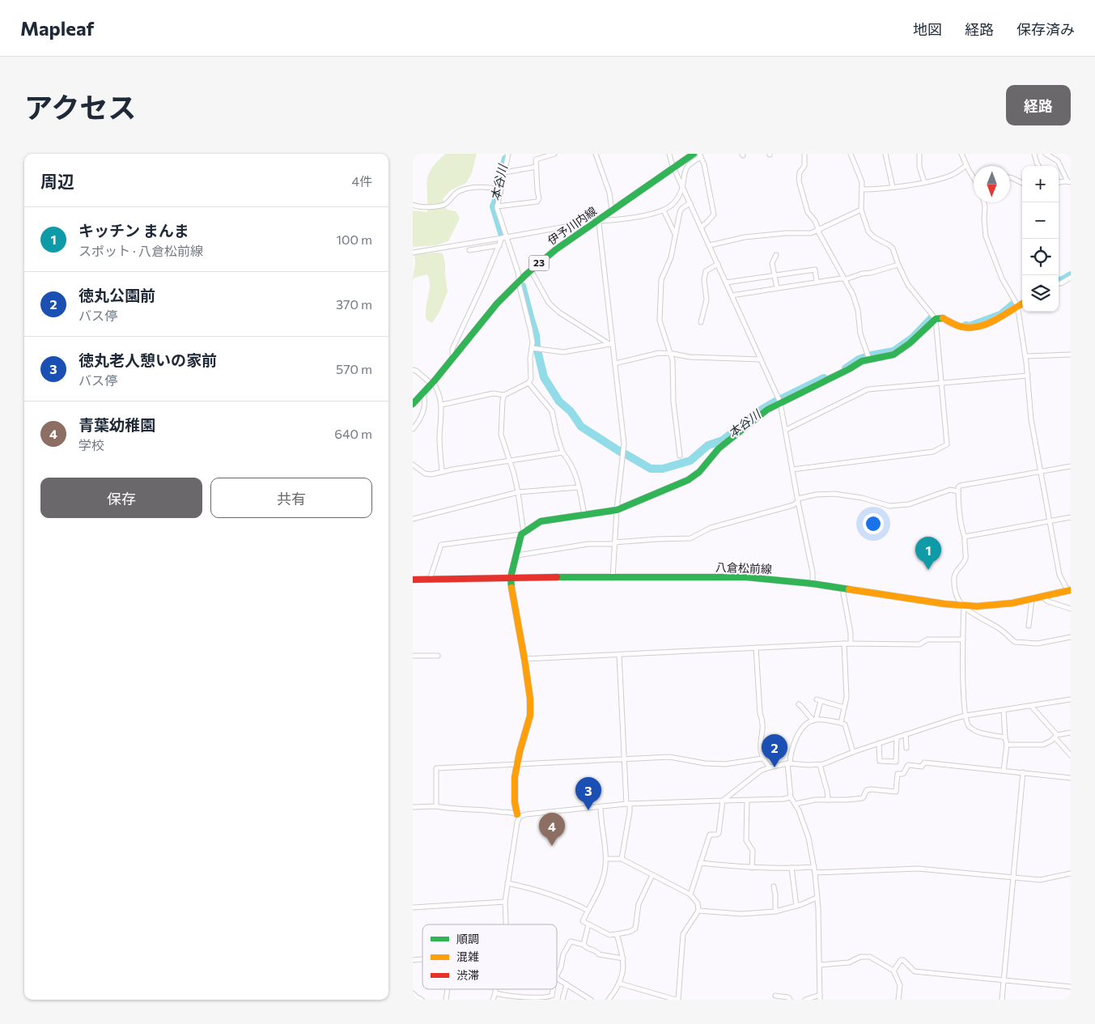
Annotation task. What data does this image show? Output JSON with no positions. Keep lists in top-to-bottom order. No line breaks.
{"streets":{"main road":["伊予川内線","23","八倉松前線"]},"water":["本谷川"],"legend":["順調","混雑","渋滞"],"north":"bottom","page":{"header":"Mapleaf","nav":["地図","経路","保存済み"],"title":"アクセス","buttons":["経路",["保存","共有"]],"heading":["周辺","4件"],"map_buttons":["+","−"],"list":[{"mark":"1","name":"キッチン まんま","note":"スポット · 八倉松前線","value":"100 m"},{"mark":"2","name":"徳丸公園前","note":"バス停","value":"370 m"},{"mark":"3","name":"徳丸老人憩いの家前","note":"バス停","value":"570 m"},{"mark":"4","name":"青葉幼稚園","note":"学校","value":"640 m"}],"pins":["1","2","3","4"]}}
